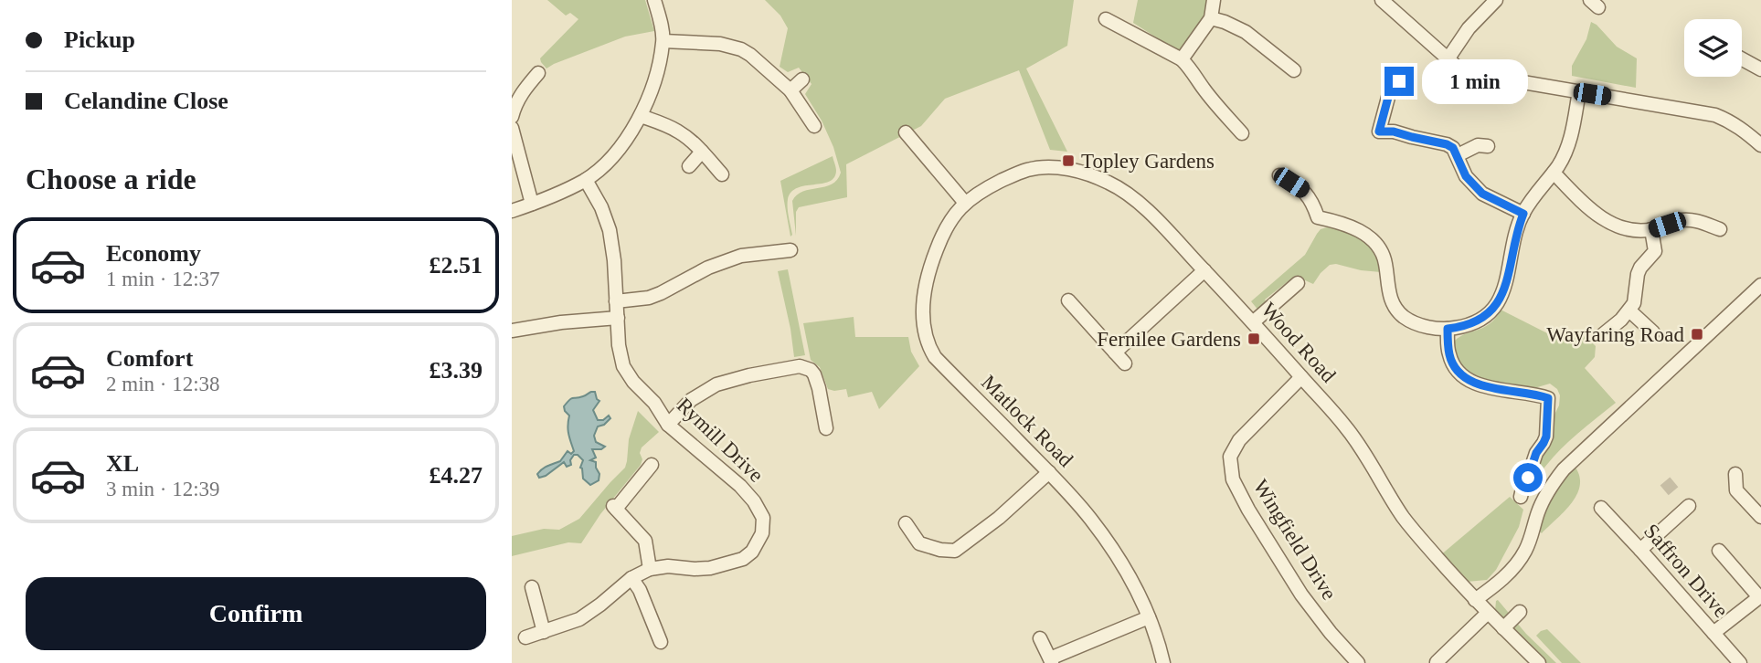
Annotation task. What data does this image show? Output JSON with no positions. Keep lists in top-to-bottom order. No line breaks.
{"streets":{"street":["Wood Road","Matlock Road","Rymill Drive","Wingfield Drive","Saffron Drive"]},"crossings":[["Wood Road","Matlock Road"],["Wood Road","Wingfield Drive"]],"places":{"transit":["Topley Gardens","Wayfaring Road","Fernilee Gardens"]},"page":{"banner":["Pickup","Celandine Close"],"bubble":"1 min","heading":"Choose a ride","list":[{"name":"Economy","note":"1 min · 12:37","value":"£2.51"},{"name":"Comfort","note":"2 min · 12:38","value":"£3.39"},{"name":"XL","note":"3 min · 12:39","value":"£4.27"}],"buttons":"Confirm"}}
